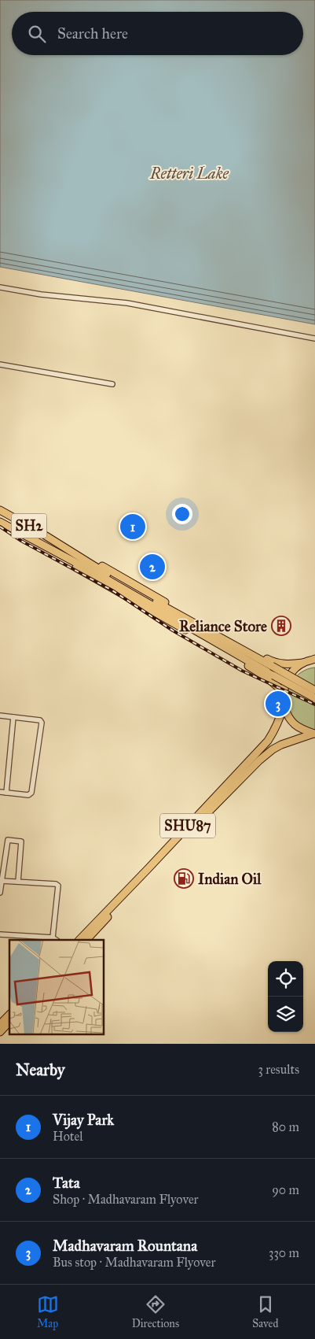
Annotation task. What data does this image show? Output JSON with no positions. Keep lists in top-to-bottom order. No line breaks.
{"streets":{"main road":["SH2","SHU87"]},"water":["Retteri Lake"],"places":{"building":["Reliance Store"],"fuel station":["Indian Oil"]},"page":{"search":"Search here","pins":["1","2","3"],"heading":["Nearby","3 results"],"list":[{"mark":"1","name":"Vijay Park","note":"Hotel","value":"80 m"},{"mark":"2","name":"Tata","note":"Shop · Madhavaram Flyover","value":"90 m"},{"mark":"3","name":"Madhavaram Rountana","note":"Bus stop · Madhavaram Flyover","value":"330 m"}],"nav":["Map","Directions","Saved"]}}
